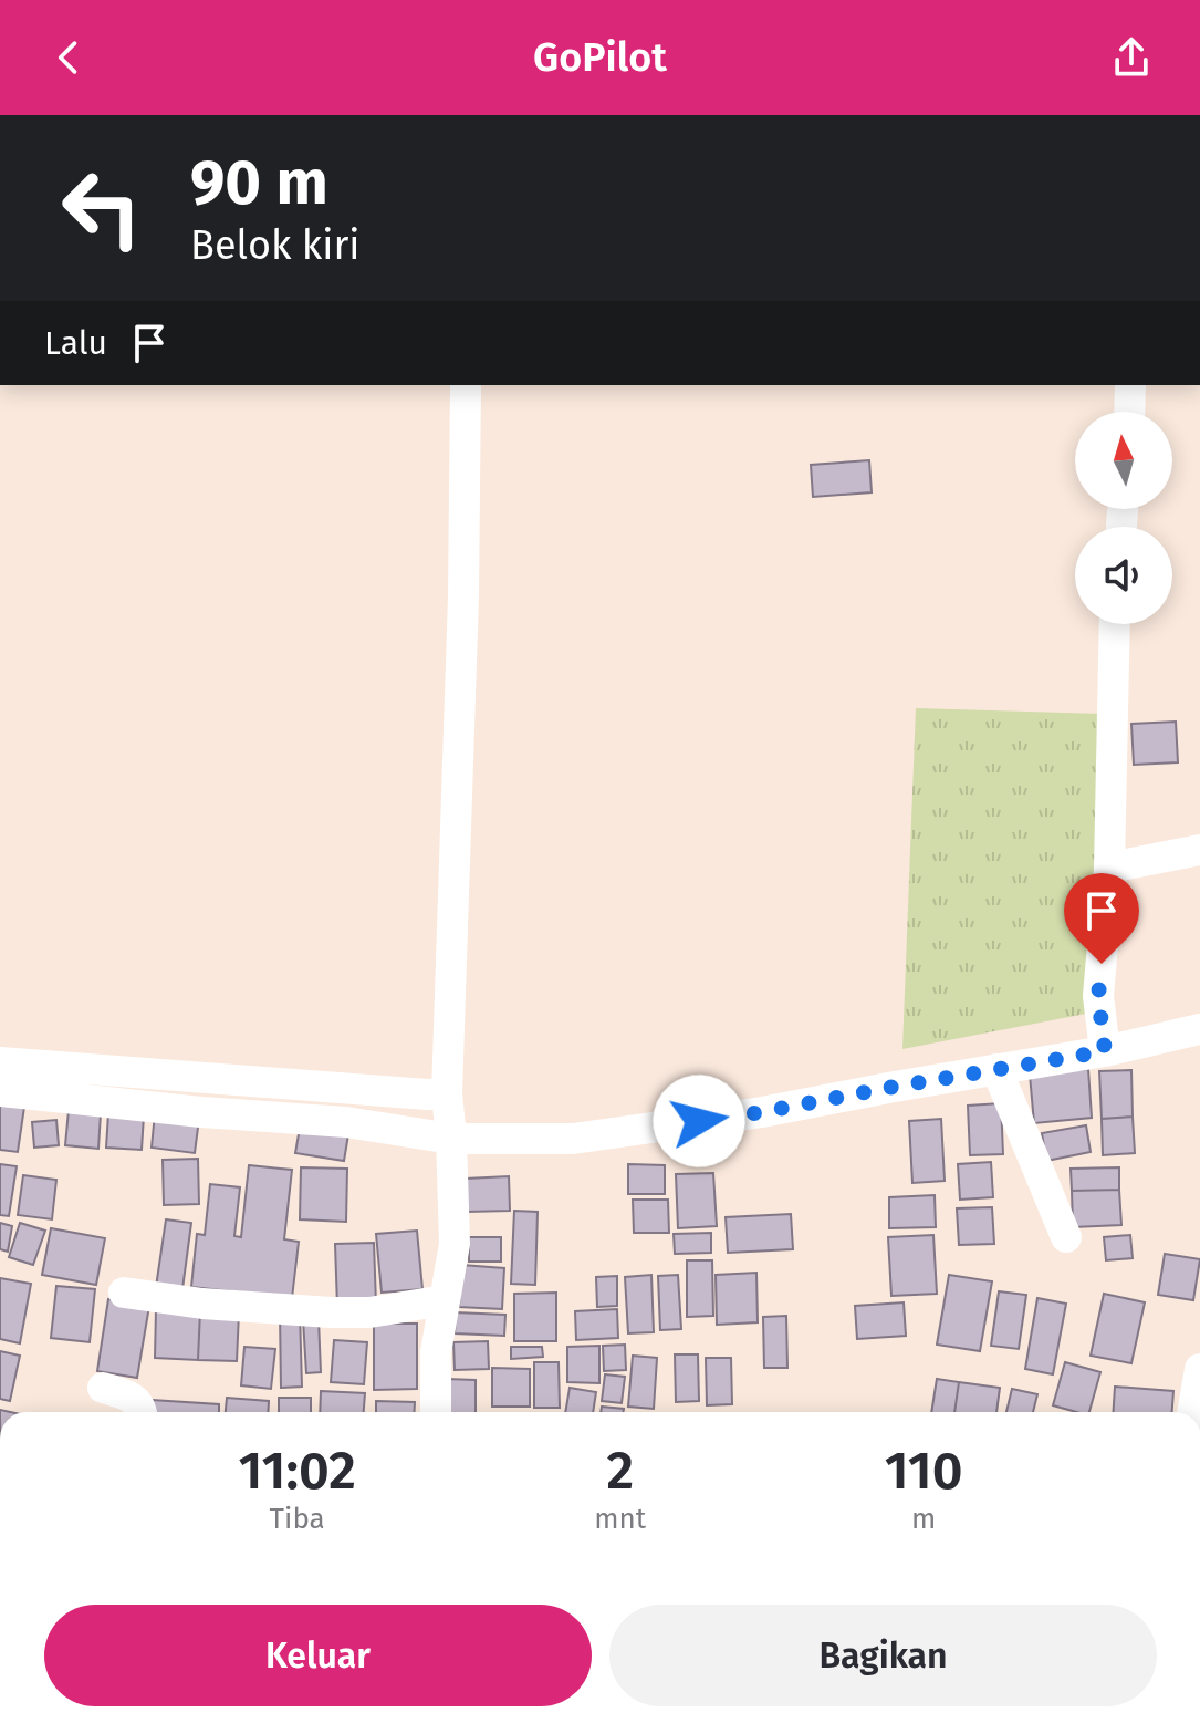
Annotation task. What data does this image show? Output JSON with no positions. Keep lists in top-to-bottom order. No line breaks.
{"north":"top","page":{"header":"GoPilot","turn":["90 m","Belok kiri"],"then":"Lalu","eta":["11:02","Tiba","2","mnt","110","m"],"buttons":["Keluar","Bagikan"]}}
